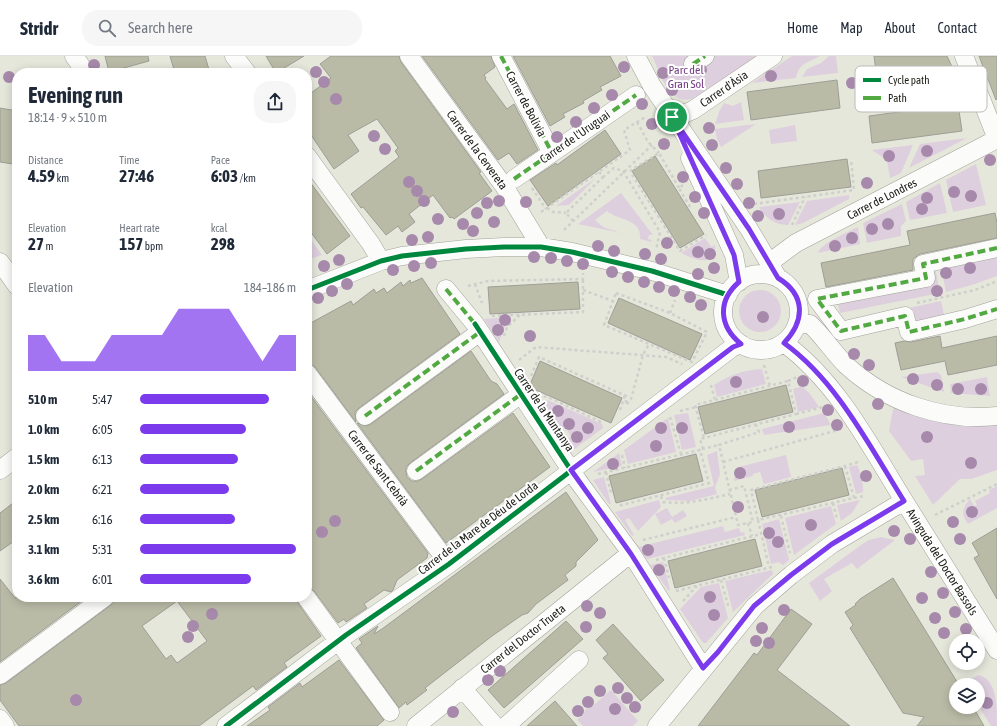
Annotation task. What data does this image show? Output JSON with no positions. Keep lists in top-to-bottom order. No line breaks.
{"streets":{"street":["Carrer d'Àsia","Carrer de Bolívia","Carrer de l'Uruguai","Carrer de la Cervereta","Carrer de Londres","Carrer de la Muntanya","Carrer de Sant Cebrià","Carrer de la Mare de Déu de Lorda","Avinguda del Doctor Bassols","Carrer del Doctor Trueta"]},"crossings":[["Carrer de Bolívia","Carrer de l'Uruguai"],["Carrer de la Muntanya","Carrer de la Mare de Déu de Lorda"],["Carrer de la Muntanya","Carrer del Doctor Trueta"],["Carrer de Sant Cebrià","Carrer de la Mare de Déu de Lorda"],["Carrer de la Mare de Déu de Lorda","Avinguda del Doctor Bassols"]],"parks":["Parc del Gran Sol"],"legend":["Cycle path","Path"],"page":{"header":"Stridr","search":"Search here","nav":["Home","Map","About","Contact"],"heading":["Evening run","18:14 · 9 × 510 m"],"stats":[["Distance","4.59 km"],["Time","27:46"],["Pace","6:03 /km"],["Elevation","27 m"],["Heart rate","157 bpm"],["kcal","298"]],"chart":["Elevation","184–186 m"],"list":[{"name":"510 m","note":"5:47"},{"name":"1.0 km","note":"6:05"},{"name":"1.5 km","note":"6:13"},{"name":"2.0 km","note":"6:21"},{"name":"2.5 km","note":"6:16"},{"name":"3.1 km","note":"5:31"},{"name":"3.6 km","note":"6:01"}]}}
